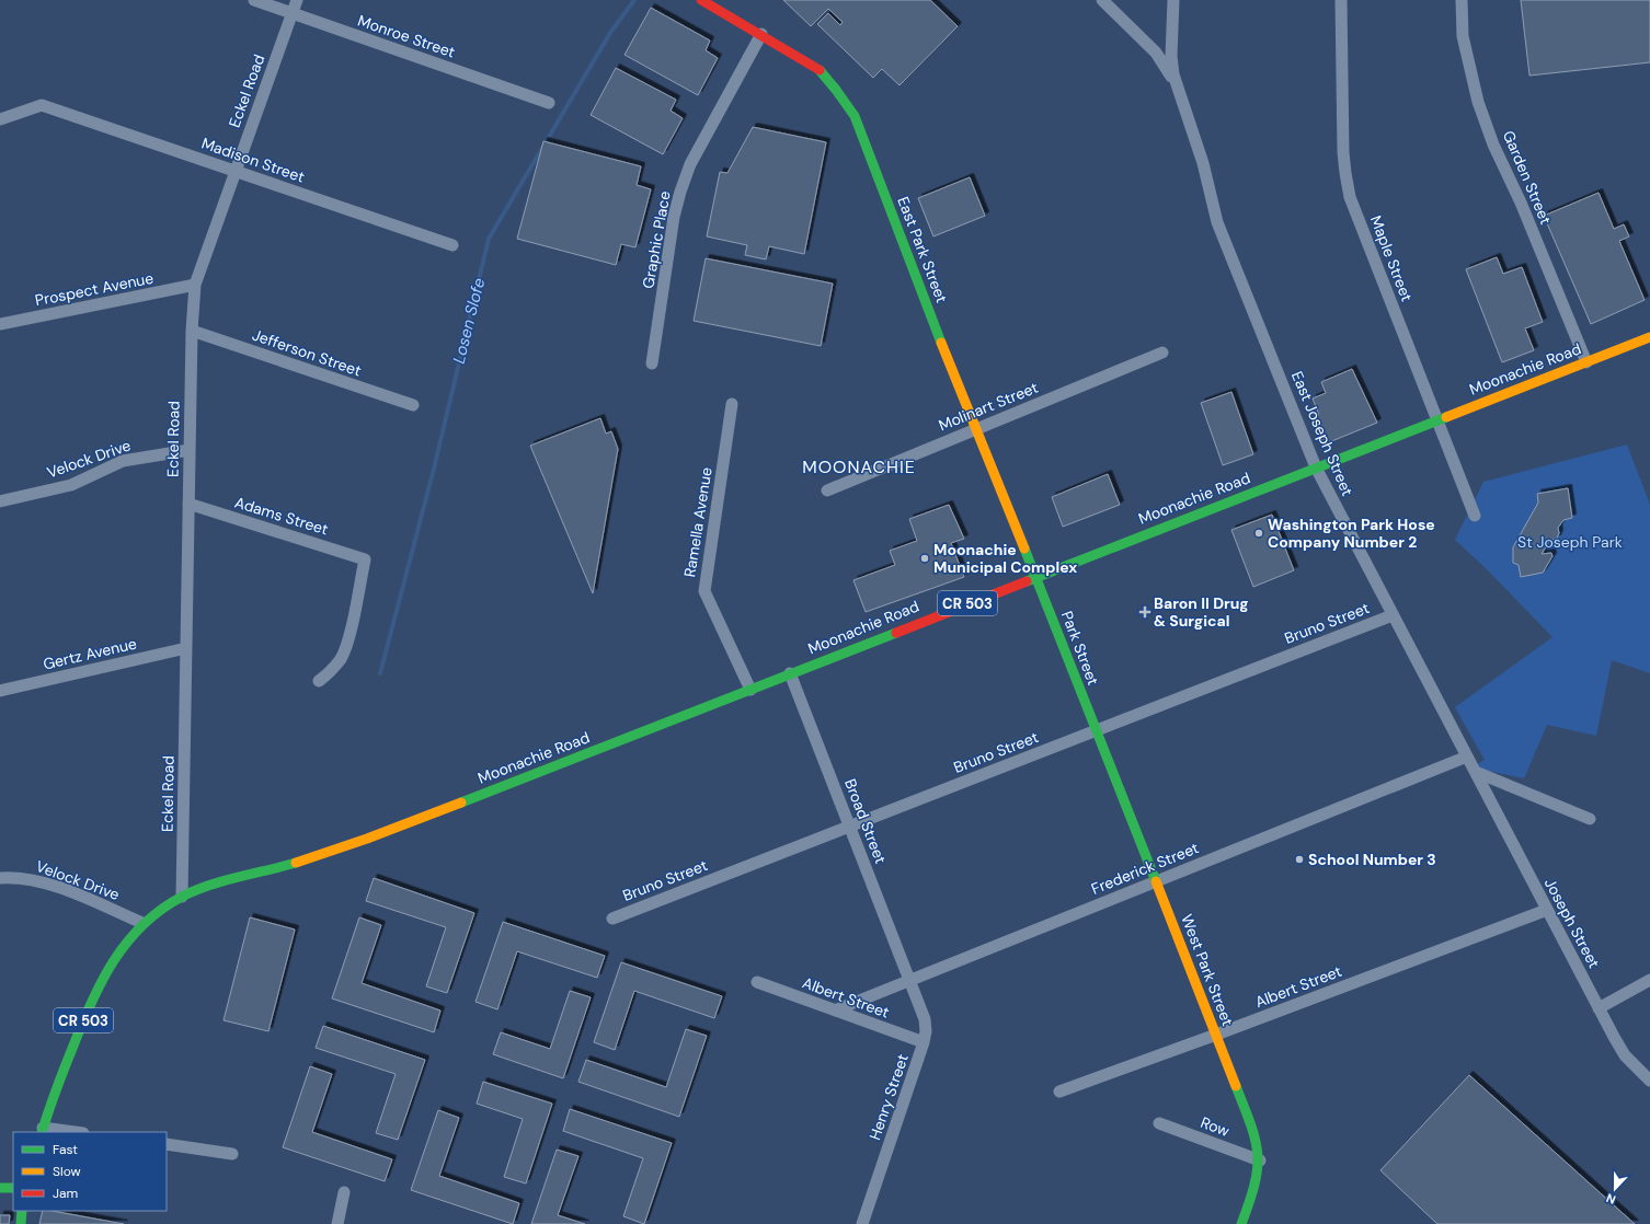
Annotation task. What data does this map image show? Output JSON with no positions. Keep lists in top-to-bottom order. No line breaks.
{"streets":{"main road":["East Park Street","Moonachie Road","CR 503","Park Street","West Park Street"],"street":["Monroe Street","Eckel Road","Madison Street","Garden Street","Graphic Place","Maple Street","Prospect Avenue","Jefferson Street","Molinart Street","East Joseph Street","Velock Drive","Adams Street","Ramella Avenue","Bruno Street","Gertz Avenue","Broad Street","Frederick Street","Joseph Street","Albert Street","Henry Street","Row"]},"crossings":[["Monroe Street","Eckel Road"],["Eckel Road","Madison Street"],["Eckel Road","Prospect Avenue"],["Eckel Road","Jefferson Street"],["Eckel Road","Moonachie Road"],["Eckel Road","Velock Drive"],["Eckel Road","Adams Street"],["Eckel Road","CR 503"],["Eckel Road","Gertz Avenue"],["Garden Street","Moonachie Road"],["Graphic Place","East Park Street"],["East Park Street","Moonachie Road"],["East Park Street","Molinart Street"],["East Park Street","Park Street"],["Maple Street","Moonachie Road"],["Moonachie Road","East Joseph Street"],["Moonachie Road","Ramella Avenue"],["Moonachie Road","CR 503"],["Moonachie Road","Park Street"],["Moonachie Road","Broad Street"],["East Joseph Street","Bruno Street"],["East Joseph Street","Frederick Street"],["East Joseph Street","Joseph Street"],["Velock Drive","CR 503"],["Bruno Street","Park Street"],["Bruno Street","Broad Street"],["Bruno Street","West Park Street"],["Park Street","West Park Street"],["Broad Street","Frederick Street"],["Broad Street","Henry Street"],["Frederick Street","West Park Street"],["Frederick Street","Albert Street"],["Frederick Street","Henry Street"],["Joseph Street","Albert Street"],["West Park Street","Albert Street"],["West Park Street","Row"],["Albert Street","Henry Street"]],"districts":["MOONACHIE"],"water":["Losen Slofe"],"parks":["St Joseph Park"],"places":{"other":["Washington Park Hose Company Number 2","Moonachie Municipal Complex","School Number 3"],"health":["Baron II Drug & Surgical"]},"legend":["Fast","Slow","Jam"],"north":"bottom"}
